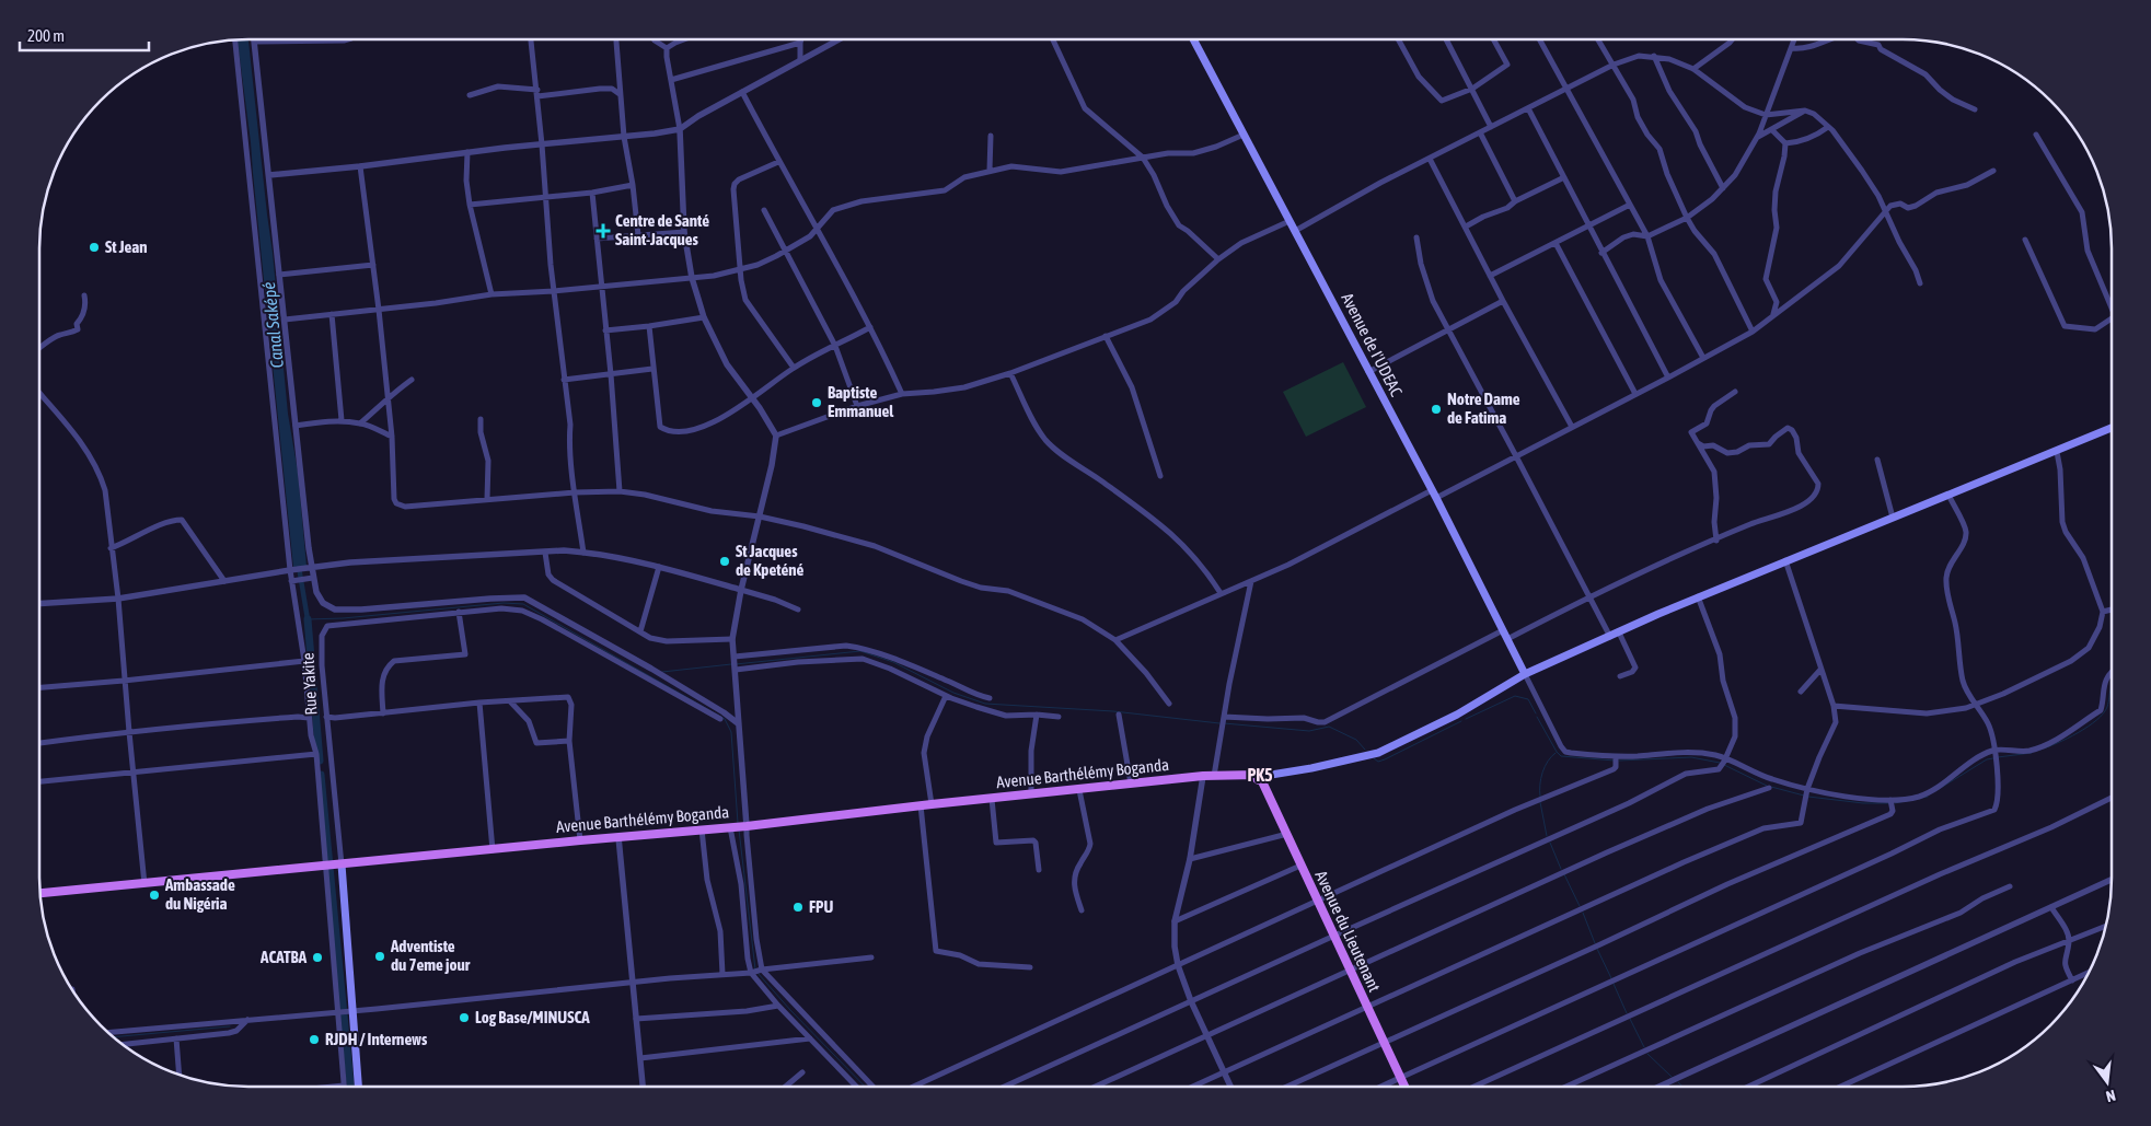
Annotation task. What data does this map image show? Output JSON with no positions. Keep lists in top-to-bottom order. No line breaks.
{"streets":{"main road":["Avenue de I'UDEAC","Rue Yakite","Avenue Barthélémy Boganda","Avenue du Lieutenant"]},"crossings":[["Rue Yakite","Avenue Barthélémy Boganda"],["Avenue Barthélémy Boganda","Avenue du Lieutenant"]],"districts":["PK5"],"water":["Canal Saképé"],"places":{"health":["Centre de Santé Saint-Jacques"],"other":["St Jean","Baptiste Emmanuel","Notre Dame de Fatima","St Jacques de Kpeténé","Ambassade du Nigéria","FPU","Adventiste du 7eme jour","ACATBA","Log Base/MINUSCA","RJDH / Internews"]},"scale_bar":"200 m","north":"bottom"}
